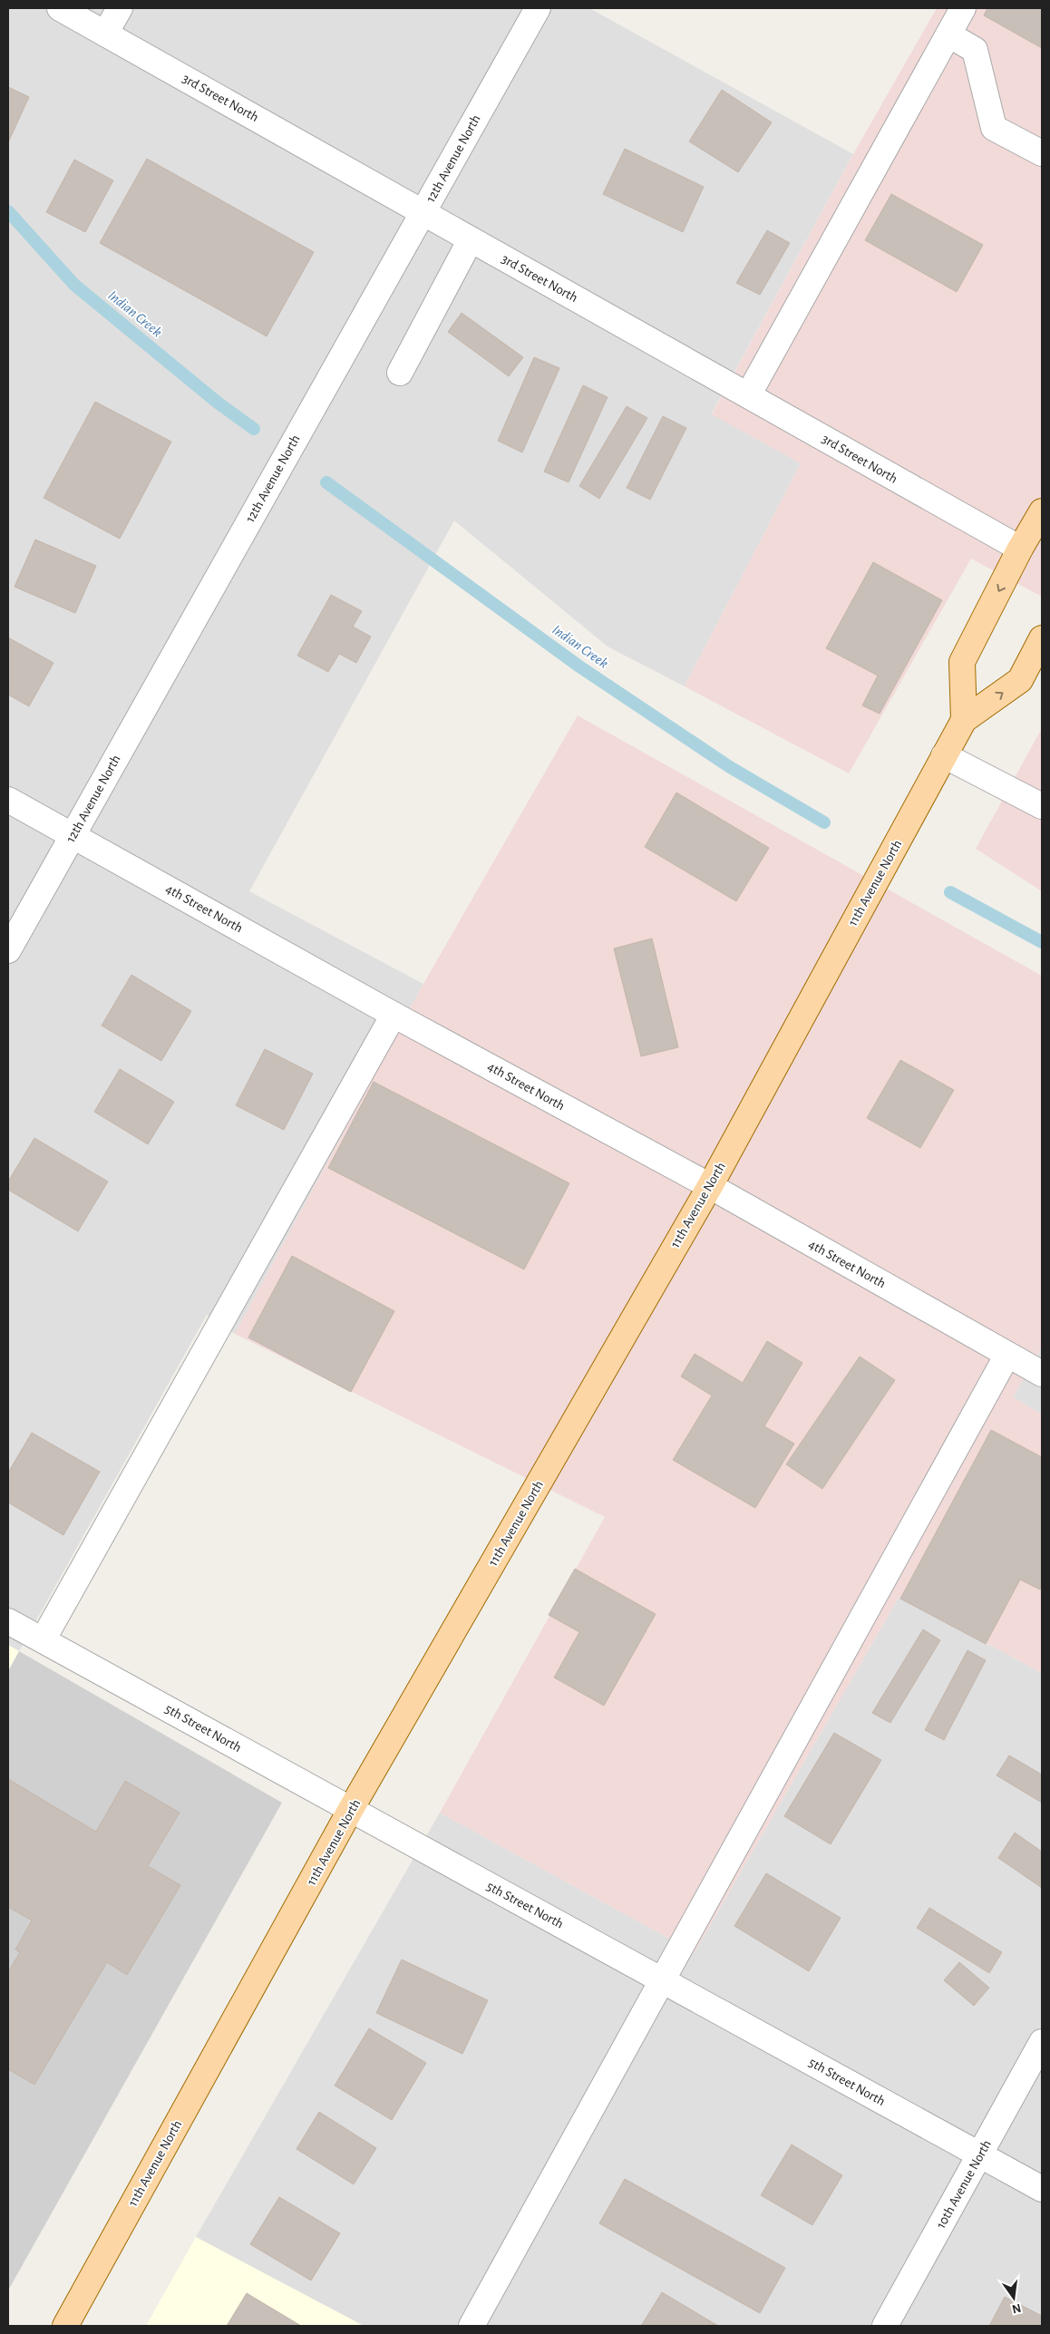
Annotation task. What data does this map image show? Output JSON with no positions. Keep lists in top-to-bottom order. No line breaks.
{"streets":{"main road":["11th Avenue North"],"street":["3rd Street North","12th Avenue North","4th Street North","5th Street North","10th Avenue North"]},"crossings":[["3rd Street North","12th Avenue North"],["12th Avenue North","4th Street North"],["11th Avenue North","4th Street North"],["11th Avenue North","5th Street North"],["5th Street North","10th Avenue North"]],"water":["Indian Creek"],"north":"bottom"}
